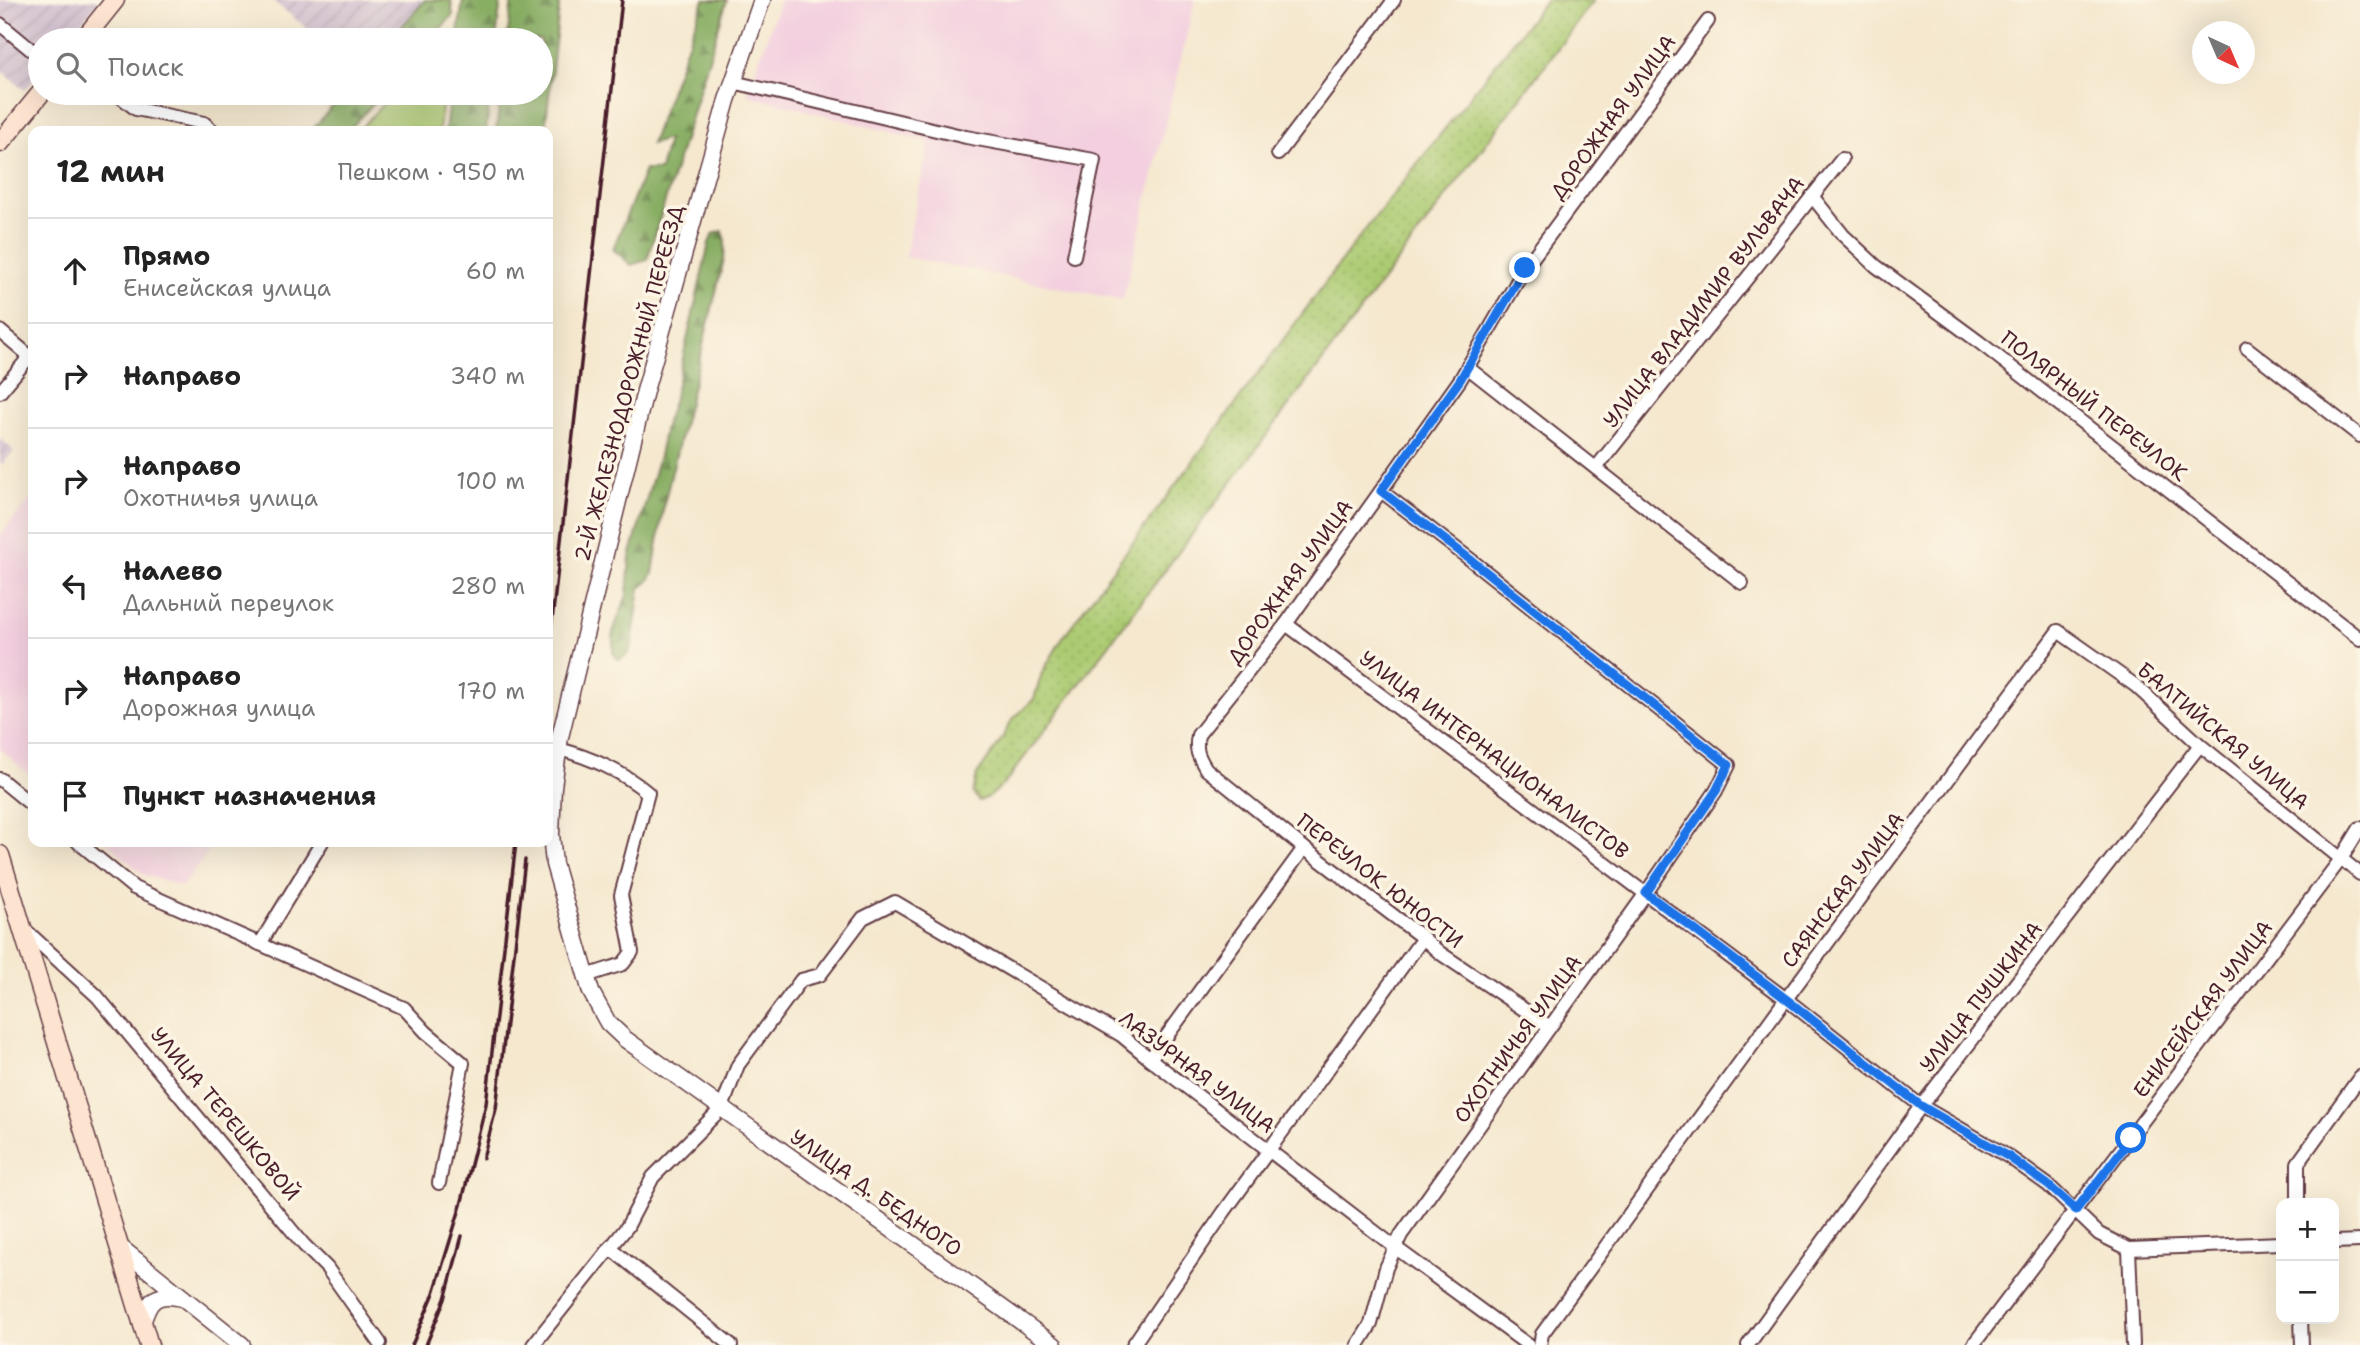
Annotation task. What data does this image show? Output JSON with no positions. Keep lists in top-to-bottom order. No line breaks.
{"streets":{"street":["ДОРОЖНАЯ УЛИЦА","УЛИЦА ВЛАДИМИР ВУЛЬВАЧА","2-Й ЖЕЛЕЗНОДОРОЖНЫЙ ПЕРЕЕЗД","ПОЛЯРНЫЙ ПЕРЕУЛОК","БАЛТИЙСКАЯ УЛИЦА","УЛИЦА ИНТЕРНАЦИОНАЛИСТОВ","ПЕРЕУЛОК ЮНОСТИ","САЯНСКАЯ УЛИЦА","УЛИЦА ПУШКИНА","ЕНИСЕЙСКАЯ УЛИЦА","ОХОТНИЧЬЯ УЛИЦА","ЛАЗУРНАЯ УЛИЦА","УЛИЦА ТЕРЕШКОВОЙ","УЛИЦА Д. БЕДНОГО"]},"crossings":[["ДОРОЖНАЯ УЛИЦА","УЛИЦА ИНТЕРНАЦИОНАЛИСТОВ"],["ДОРОЖНАЯ УЛИЦА","ПЕРЕУЛОК ЮНОСТИ"],["ДОРОЖНАЯ УЛИЦА","ОХОТНИЧЬЯ УЛИЦА"],["УЛИЦА ВЛАДИМИР ВУЛЬВАЧА","ПОЛЯРНЫЙ ПЕРЕУЛОК"],["2-Й ЖЕЛЕЗНОДОРОЖНЫЙ ПЕРЕЕЗД","УЛИЦА Д. БЕДНОГО"],["БАЛТИЙСКАЯ УЛИЦА","САЯНСКАЯ УЛИЦА"],["БАЛТИЙСКАЯ УЛИЦА","УЛИЦА ПУШКИНА"],["БАЛТИЙСКАЯ УЛИЦА","ЕНИСЕЙСКАЯ УЛИЦА"],["УЛИЦА ИНТЕРНАЦИОНАЛИСТОВ","САЯНСКАЯ УЛИЦА"],["УЛИЦА ИНТЕРНАЦИОНАЛИСТОВ","УЛИЦА ПУШКИНА"],["УЛИЦА ИНТЕРНАЦИОНАЛИСТОВ","ЕНИСЕЙСКАЯ УЛИЦА"],["УЛИЦА ИНТЕРНАЦИОНАЛИСТОВ","ОХОТНИЧЬЯ УЛИЦА"],["ПЕРЕУЛОК ЮНОСТИ","ОХОТНИЧЬЯ УЛИЦА"],["ОХОТНИЧЬЯ УЛИЦА","ЛАЗУРНАЯ УЛИЦА"],["ЛАЗУРНАЯ УЛИЦА","УЛИЦА Д. БЕДНОГО"]],"north":"bottom right","page":{"search":"Поиск","heading":["12 мин","Пешком · 950 m"],"list":[["Прямо","Енисейская улица","60 m"],["Направо","340 m"],["Направо","Охотничья улица","100 m"],["Налево","Дальний переулок","280 m"],["Направо","Дорожная улица","170 m"],"Пункт назначения"],"map_buttons":["+","−"]}}
